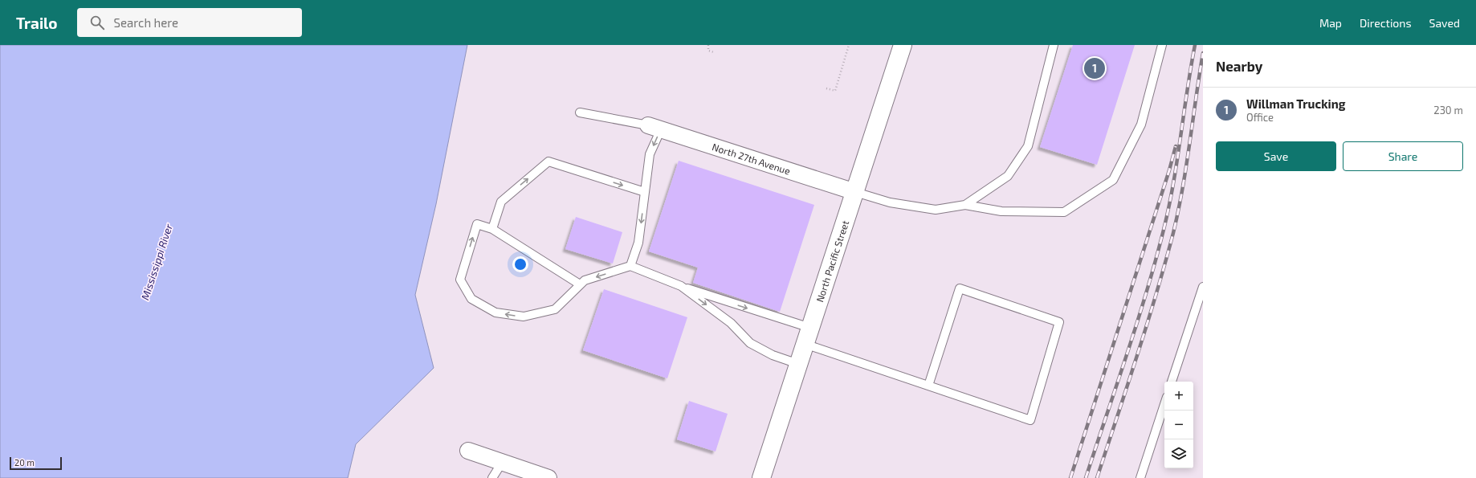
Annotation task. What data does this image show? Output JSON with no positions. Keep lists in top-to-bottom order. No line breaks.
{"streets":{"street":["North 27th Avenue","North Pacific Street"]},"crossings":[["North 27th Avenue","North Pacific Street"]],"water":["Mississippi River"],"scale_bar":"20 m","page":{"header":"Trailo","search":"Search here","nav":["Map","Directions","Saved"],"heading":"Nearby","pins":"1","list":[{"mark":"1","name":"Willman Trucking","note":"Office","value":"230 m"}],"buttons":["Save","Share"],"map_buttons":["+","−"],"scale":"20 m"}}
